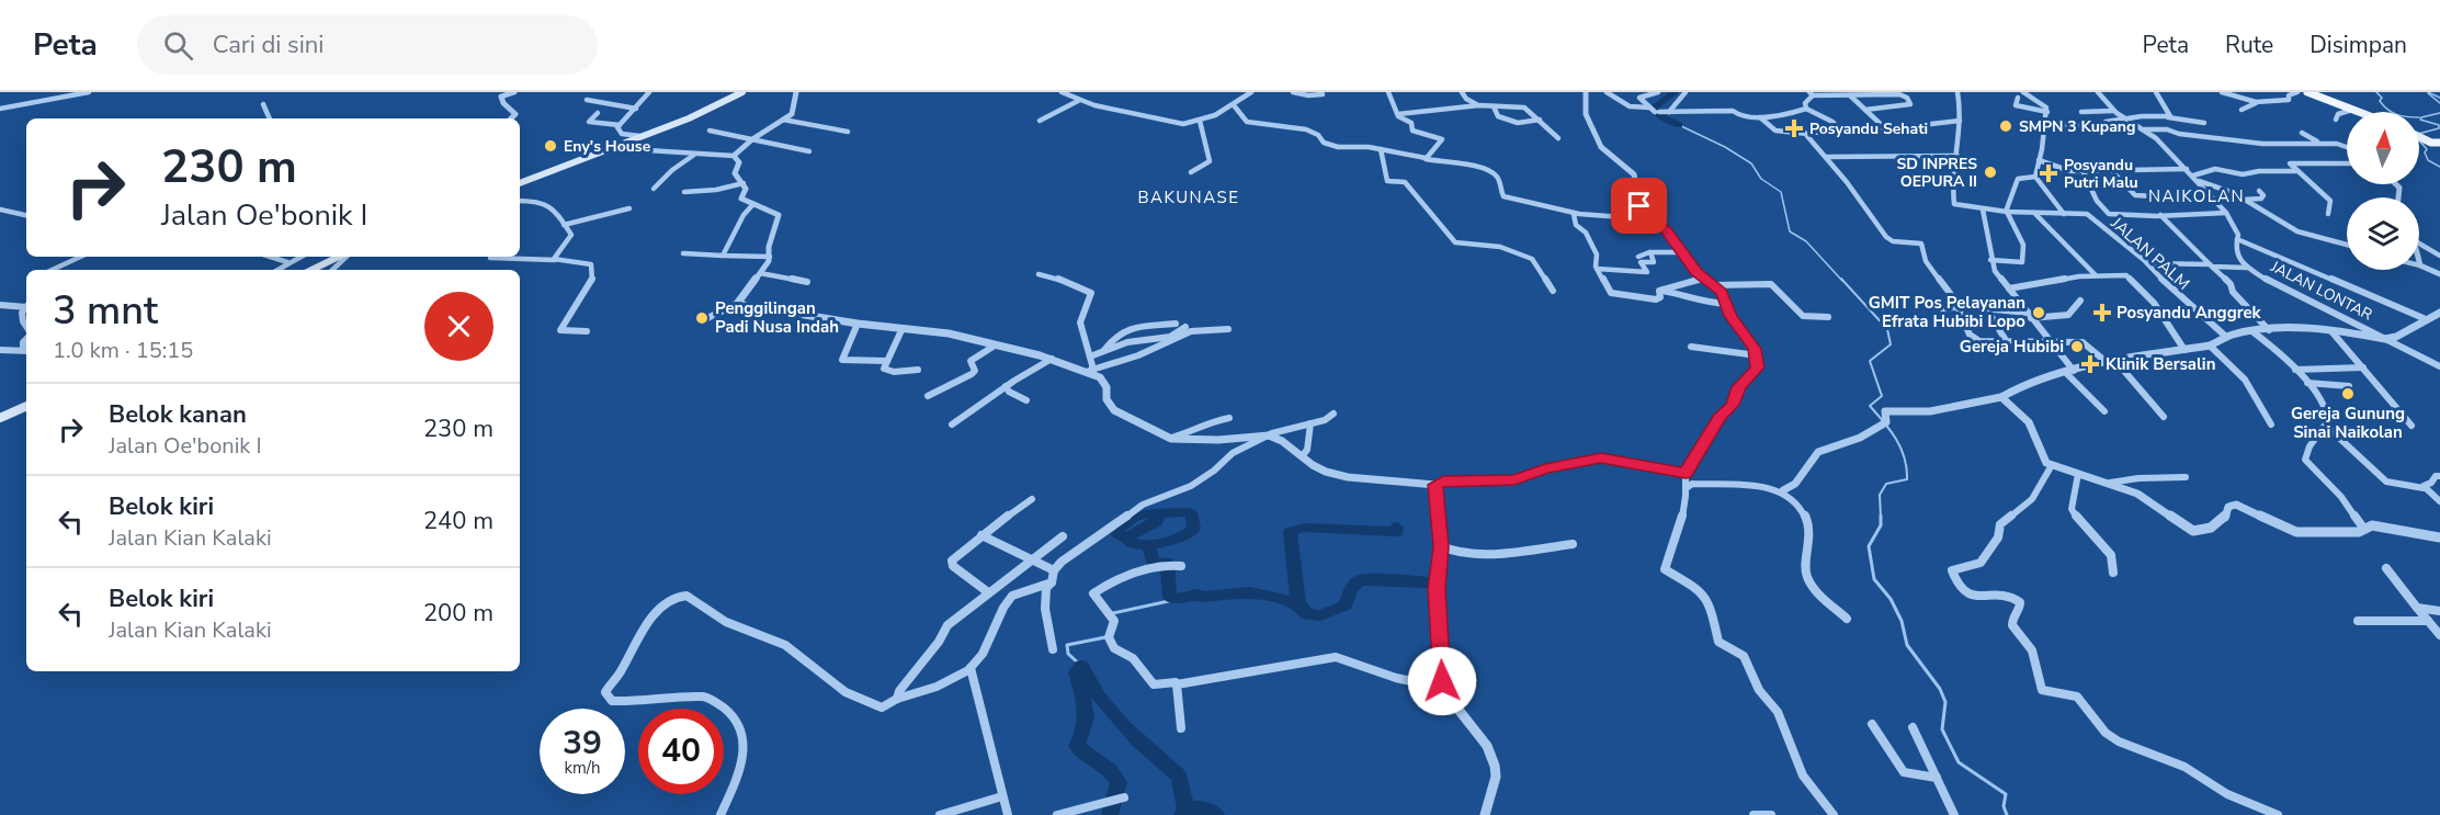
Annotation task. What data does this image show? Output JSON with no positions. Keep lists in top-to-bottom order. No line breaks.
{"streets":{"street":["JALAN PALM","JALAN LONTAR"]},"districts":["NAIKOLAN","BAKUNASE"],"places":{"other":["SMPN 3 Kupang","Eny's House","SD INPRES OEPURA II","GMIT Pos Pelayanan Efrata Hubibi Lopo","Penggilingan Padi Nusa Indah","Gereja Hubibi","Gereja Gunung Sinai Naikolan"],"health":["Posyandu Sehati","Posyandu Putri Malu","Posyandu Anggrek","Klinik Bersalin"]},"north":"top","page":{"header":"Peta","search":"Cari di sini","nav":["Peta","Rute","Disimpan"],"turn":["230 m","Jalan Oe'bonik I"],"heading":["3 mnt","1.0 km · 15:15"],"list":[{"name":"Belok kanan","note":"Jalan Oe'bonik I","value":"230 m"},{"name":"Belok kiri","note":"Jalan Kian Kalaki","value":"240 m"},{"name":"Belok kiri","note":"Jalan Kian Kalaki","value":"200 m"}],"speed":"39 km/h","limit":"40"}}
